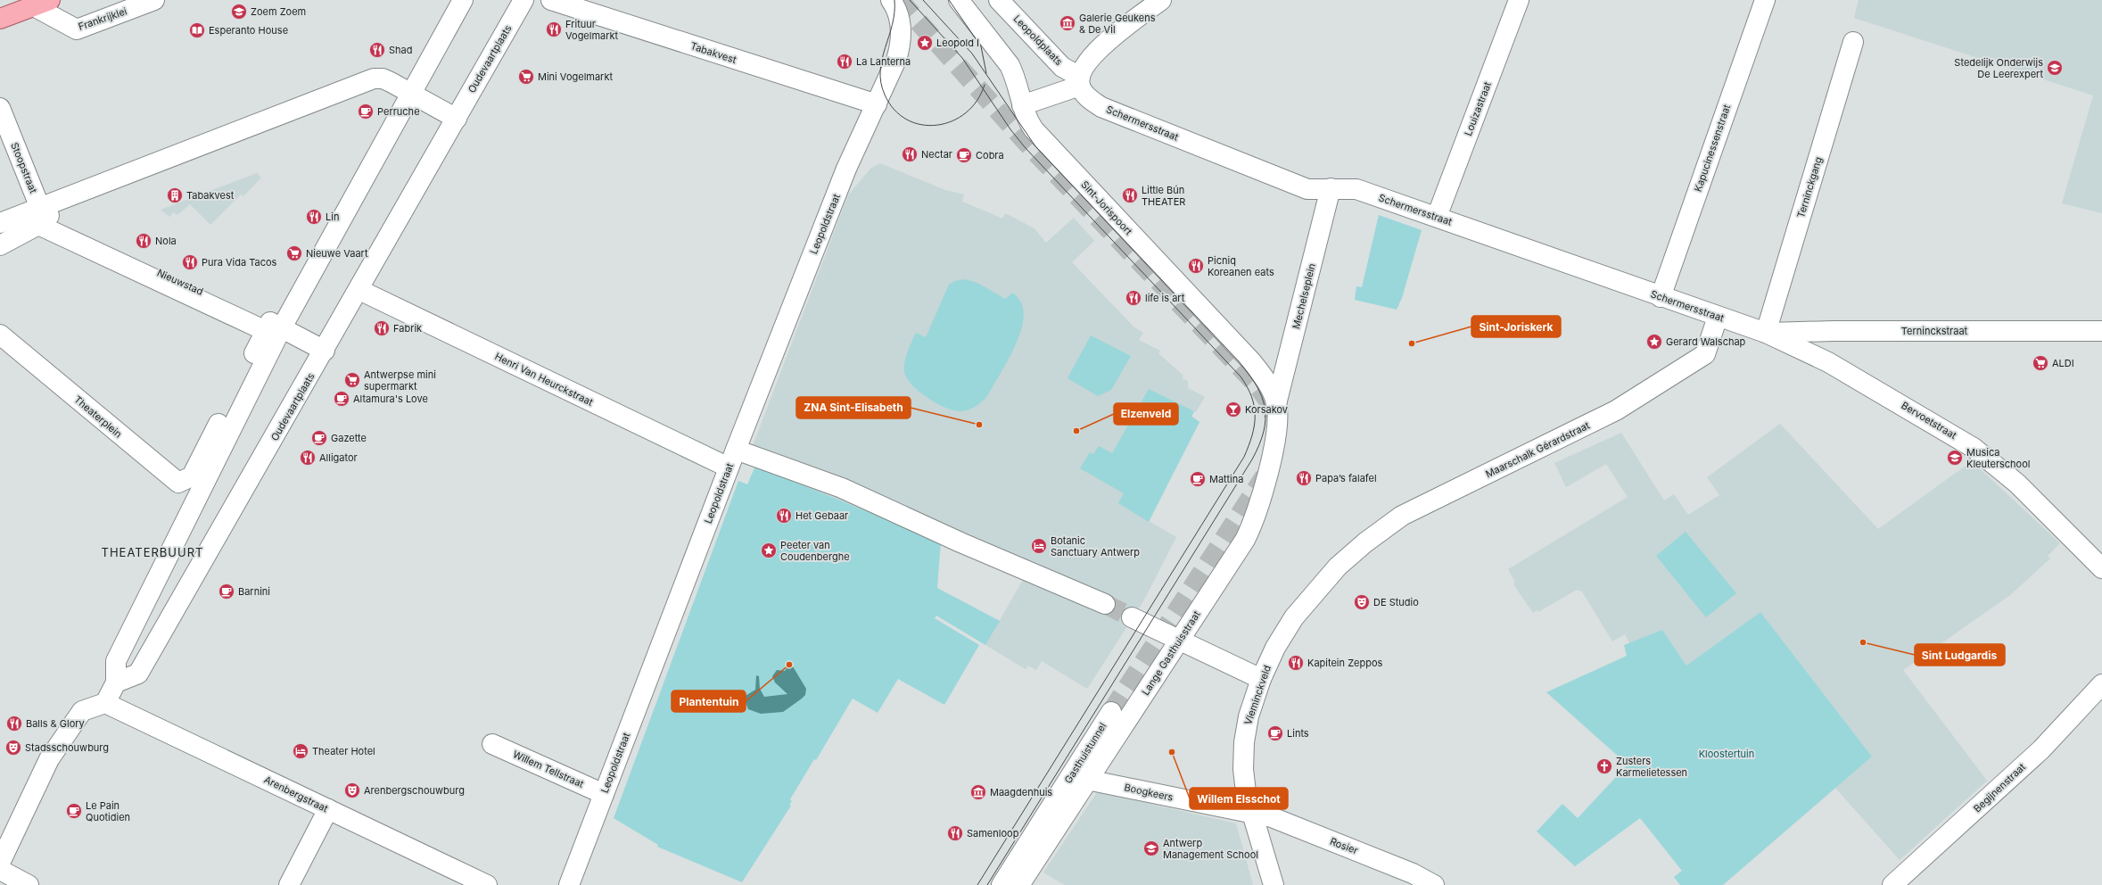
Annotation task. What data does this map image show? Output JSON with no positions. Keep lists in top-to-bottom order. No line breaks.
{"streets":{"main road":["Frankrijklei"],"street":["Leopoldplaats","Tabakvest","Oudevaartplaats","Louizastraat","Schermersstraat","Kapucinessenstraat","Stoopstraat","Terninckgang","Sint-Jorispoort","Leopoldstraat","Nieuwstad","Mechelseplein","Terninckstraat","Henri Van Heurckstraat","Bervoetstraat","Maarschalk Gérardstraat","Lange Gasthuisstraat","Vleminckveld","Gasthuistunnel","Willem Tellstraat","Begijnenstraat","Boogkeers","Arenbergstraat","Rosier"]},"crossings":[["Leopoldplaats","Schermersstraat"],["Tabakvest","Leopoldstraat"],["Oudevaartplaats","Nieuwstad"],["Oudevaartplaats","Henri Van Heurckstraat"],["Louizastraat","Schermersstraat"],["Schermersstraat","Kapucinessenstraat"],["Schermersstraat","Terninckgang"],["Schermersstraat","Mechelseplein"],["Schermersstraat","Terninckstraat"],["Schermersstraat","Bervoetstraat"],["Schermersstraat","Maarschalk Gérardstraat"],["Stoopstraat","Nieuwstad"],["Terninckgang","Terninckstraat"],["Terninckgang","Bervoetstraat"],["Sint-Jorispoort","Mechelseplein"],["Sint-Jorispoort","Lange Gasthuisstraat"],["Leopoldstraat","Henri Van Heurckstraat"],["Leopoldstraat","Willem Tellstraat"],["Mechelseplein","Lange Gasthuisstraat"],["Terninckstraat","Bervoetstraat"],["Maarschalk Gérardstraat","Vleminckveld"],["Lange Gasthuisstraat","Boogkeers"],["Vleminckveld","Boogkeers"],["Vleminckveld","Rosier"],["Boogkeers","Rosier"]],"districts":["THEATERBUURT"],"parks":["Kloostertuin"],"places":{"school or university":["Zoem Zoem","Stedelijk Onderwijs De Leerexpert","Musica Kleuterschool","Antwerp Management School"],"museum":["Galerie Geukens & De Vil","Maagdenhuis"],"restaurant":["Frituur Vogelmarkt","Shad","La Lanterna","Nectar","Little Bún THEATER","Lin","Nola","Pura Vida Tacos","Picniq Koreanen eats","life is art","Fabrik","Alligator","Papa’s falafel","Het Gebaar","Kapitein Zeppos","Balls & Glory","Samenloop"],"library":["Esperanto House"],"place":["Leopold I","Gerard Walschap","Peeter van Coudenberghe"],"supermarket":["Mini Vogelmarkt","Nieuwe Vaart","ALDI","Antwerpse mini supermarkt"],"cafe":["Perruche","Cobra","Altamura's Love","Gazette","Mattina","Barnini","Lints","Le Pain Quotidien"],"building":["Tabakvest"],"other":["Sint-Joriskerk","ZNA Sint-Elisabeth","Elzenveld","Sint Ludgardis","Plantentuin","Willem Elsschot"],"bar":["Korsakov"],"hotel":["Botanic Sanctuary Antwerp","Theater Hotel"],"theatre":["DE Studio","Stadsschouwburg","Arenbergschouwburg"],"church":["Zusters Karmelietessen"]}}
